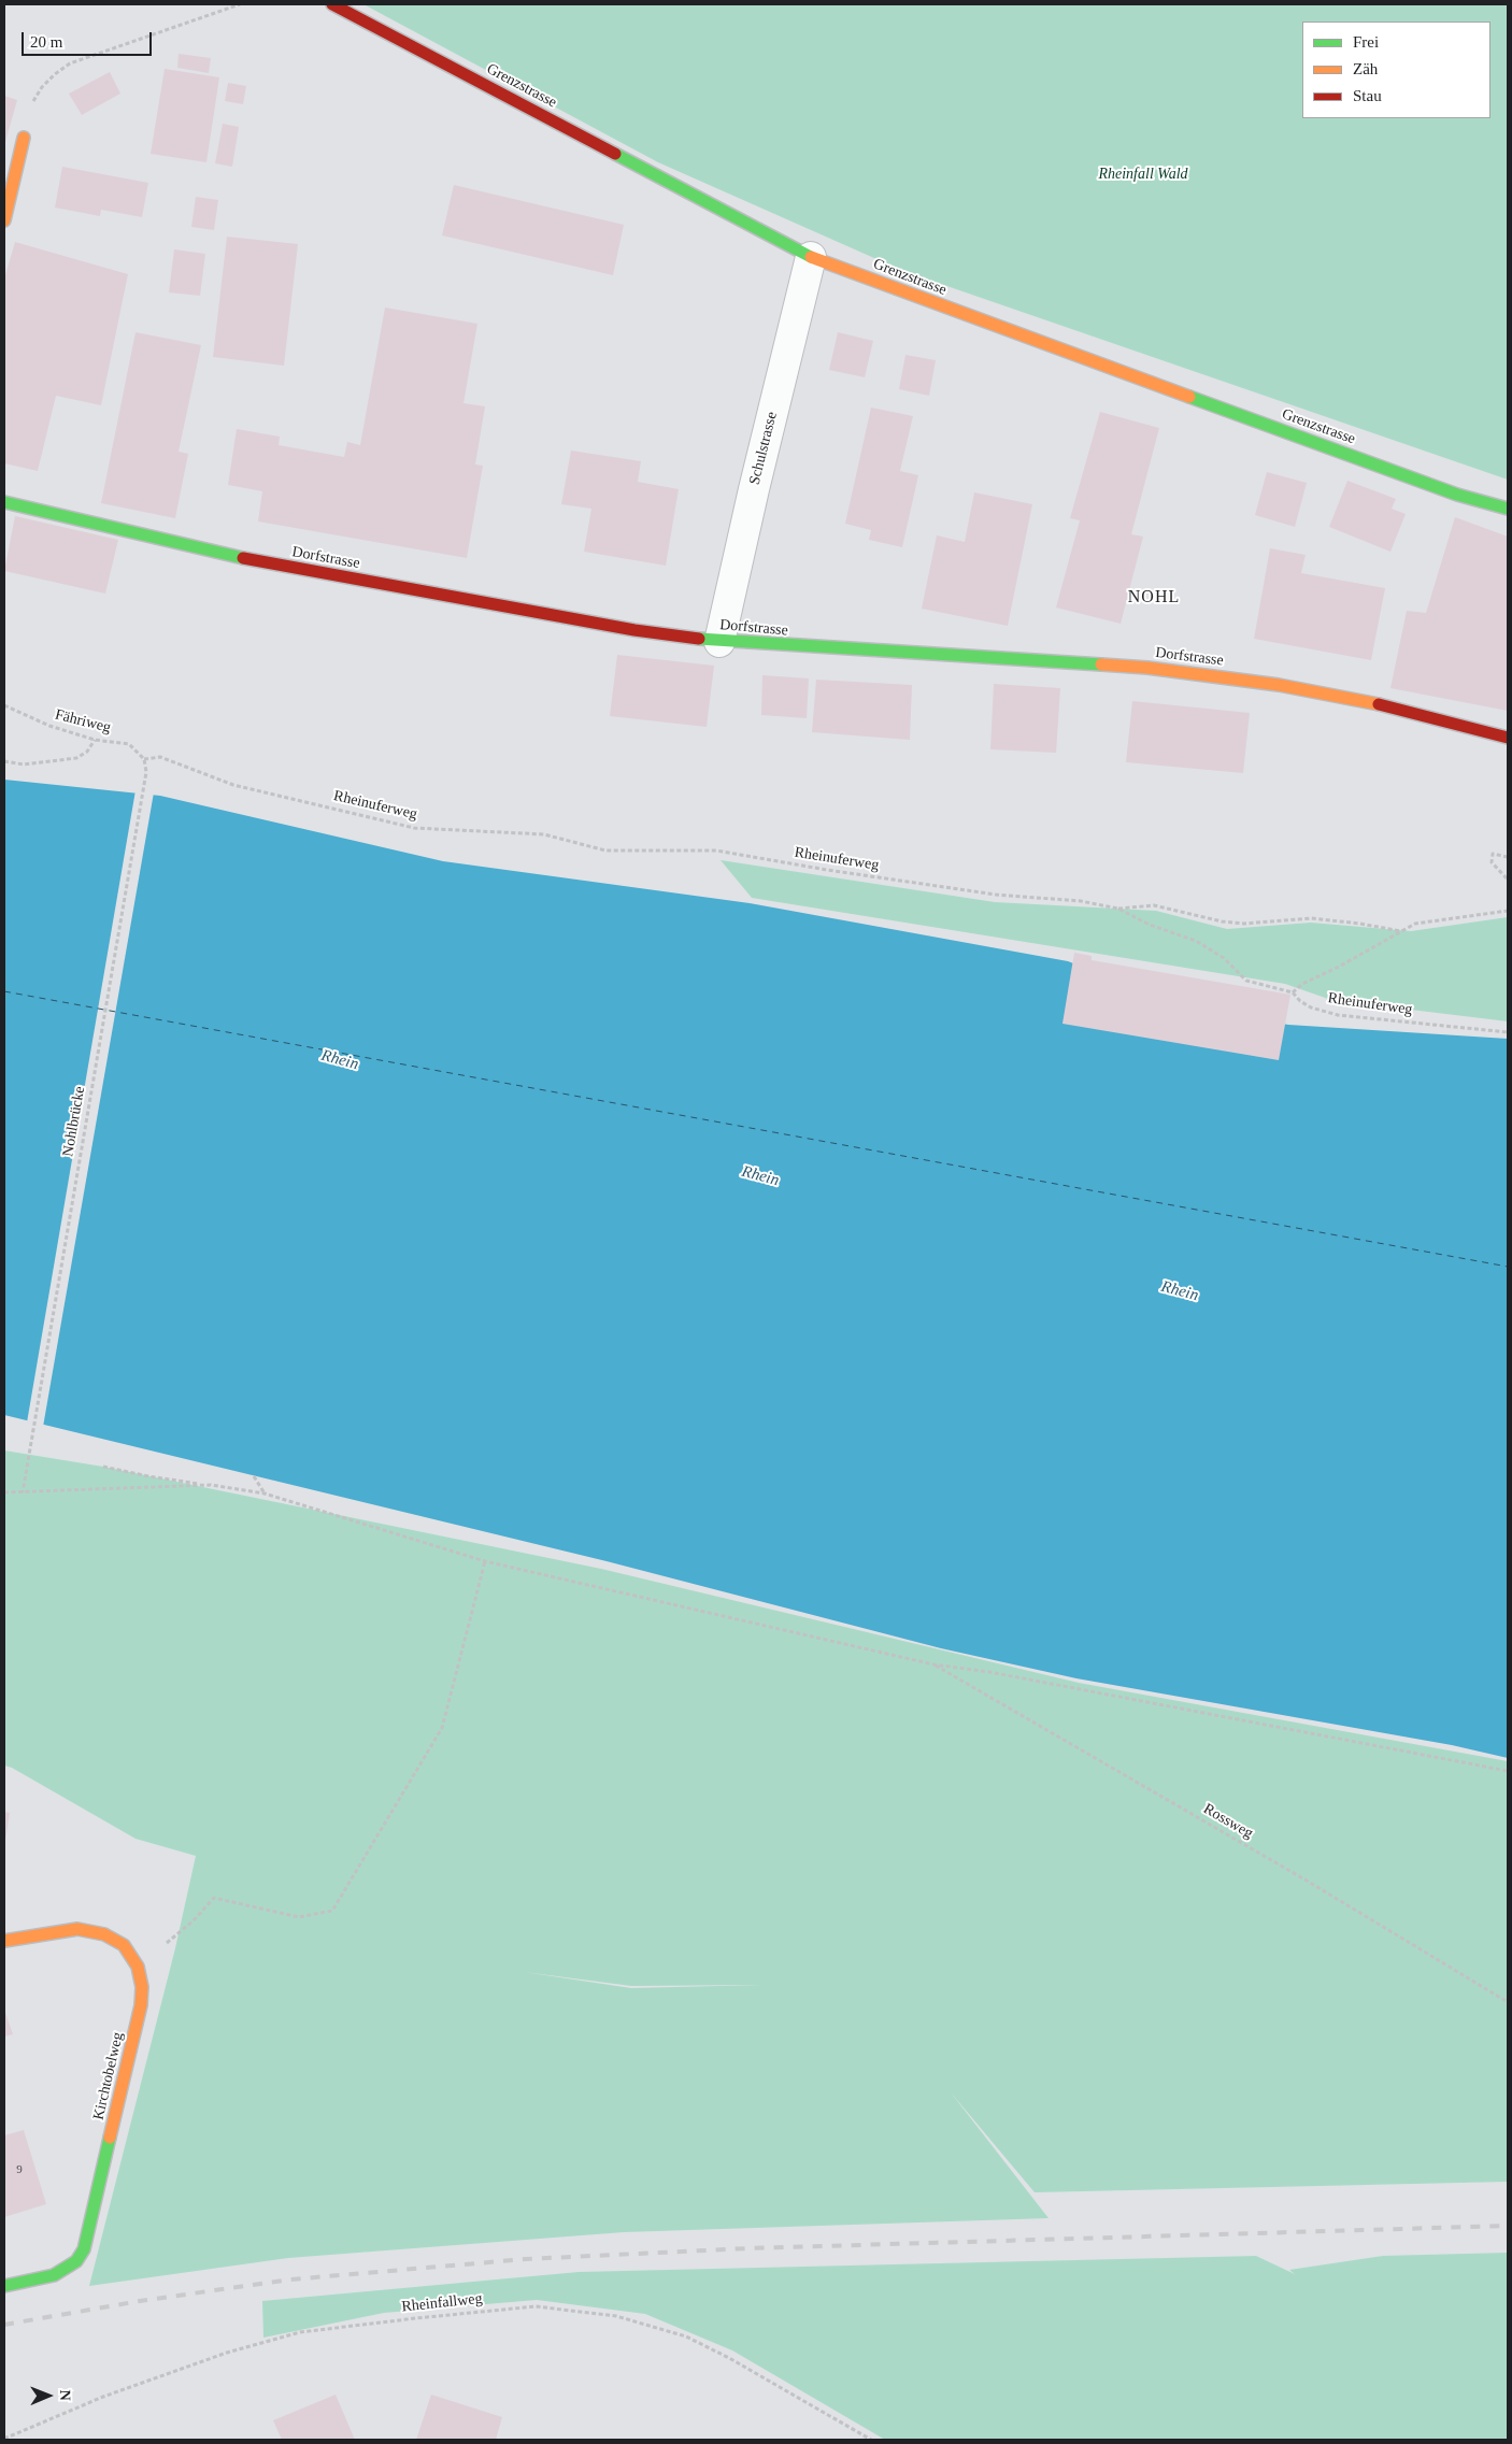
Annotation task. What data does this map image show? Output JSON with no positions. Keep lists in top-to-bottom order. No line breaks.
{"streets":{"street":["Grenzstrasse","Schulstrasse","Dorfstrasse","Kirchtobelweg"],"path":["Fähriweg","Rheinuferweg","Nohlbrücke","Rossweg","Rheinfallweg"]},"crossings":[["Grenzstrasse","Schulstrasse"],["Schulstrasse","Dorfstrasse"],["Fähriweg","Rheinuferweg"],["Fähriweg","Nohlbrücke"],["Rheinuferweg","Nohlbrücke"]],"districts":["NOHL"],"water":["Rhein"],"parks":["Rheinfall Wald"],"house_numbers":["9"],"legend":["Frei","Zäh","Stau"],"scale_bar":"20 m","north":"right"}
